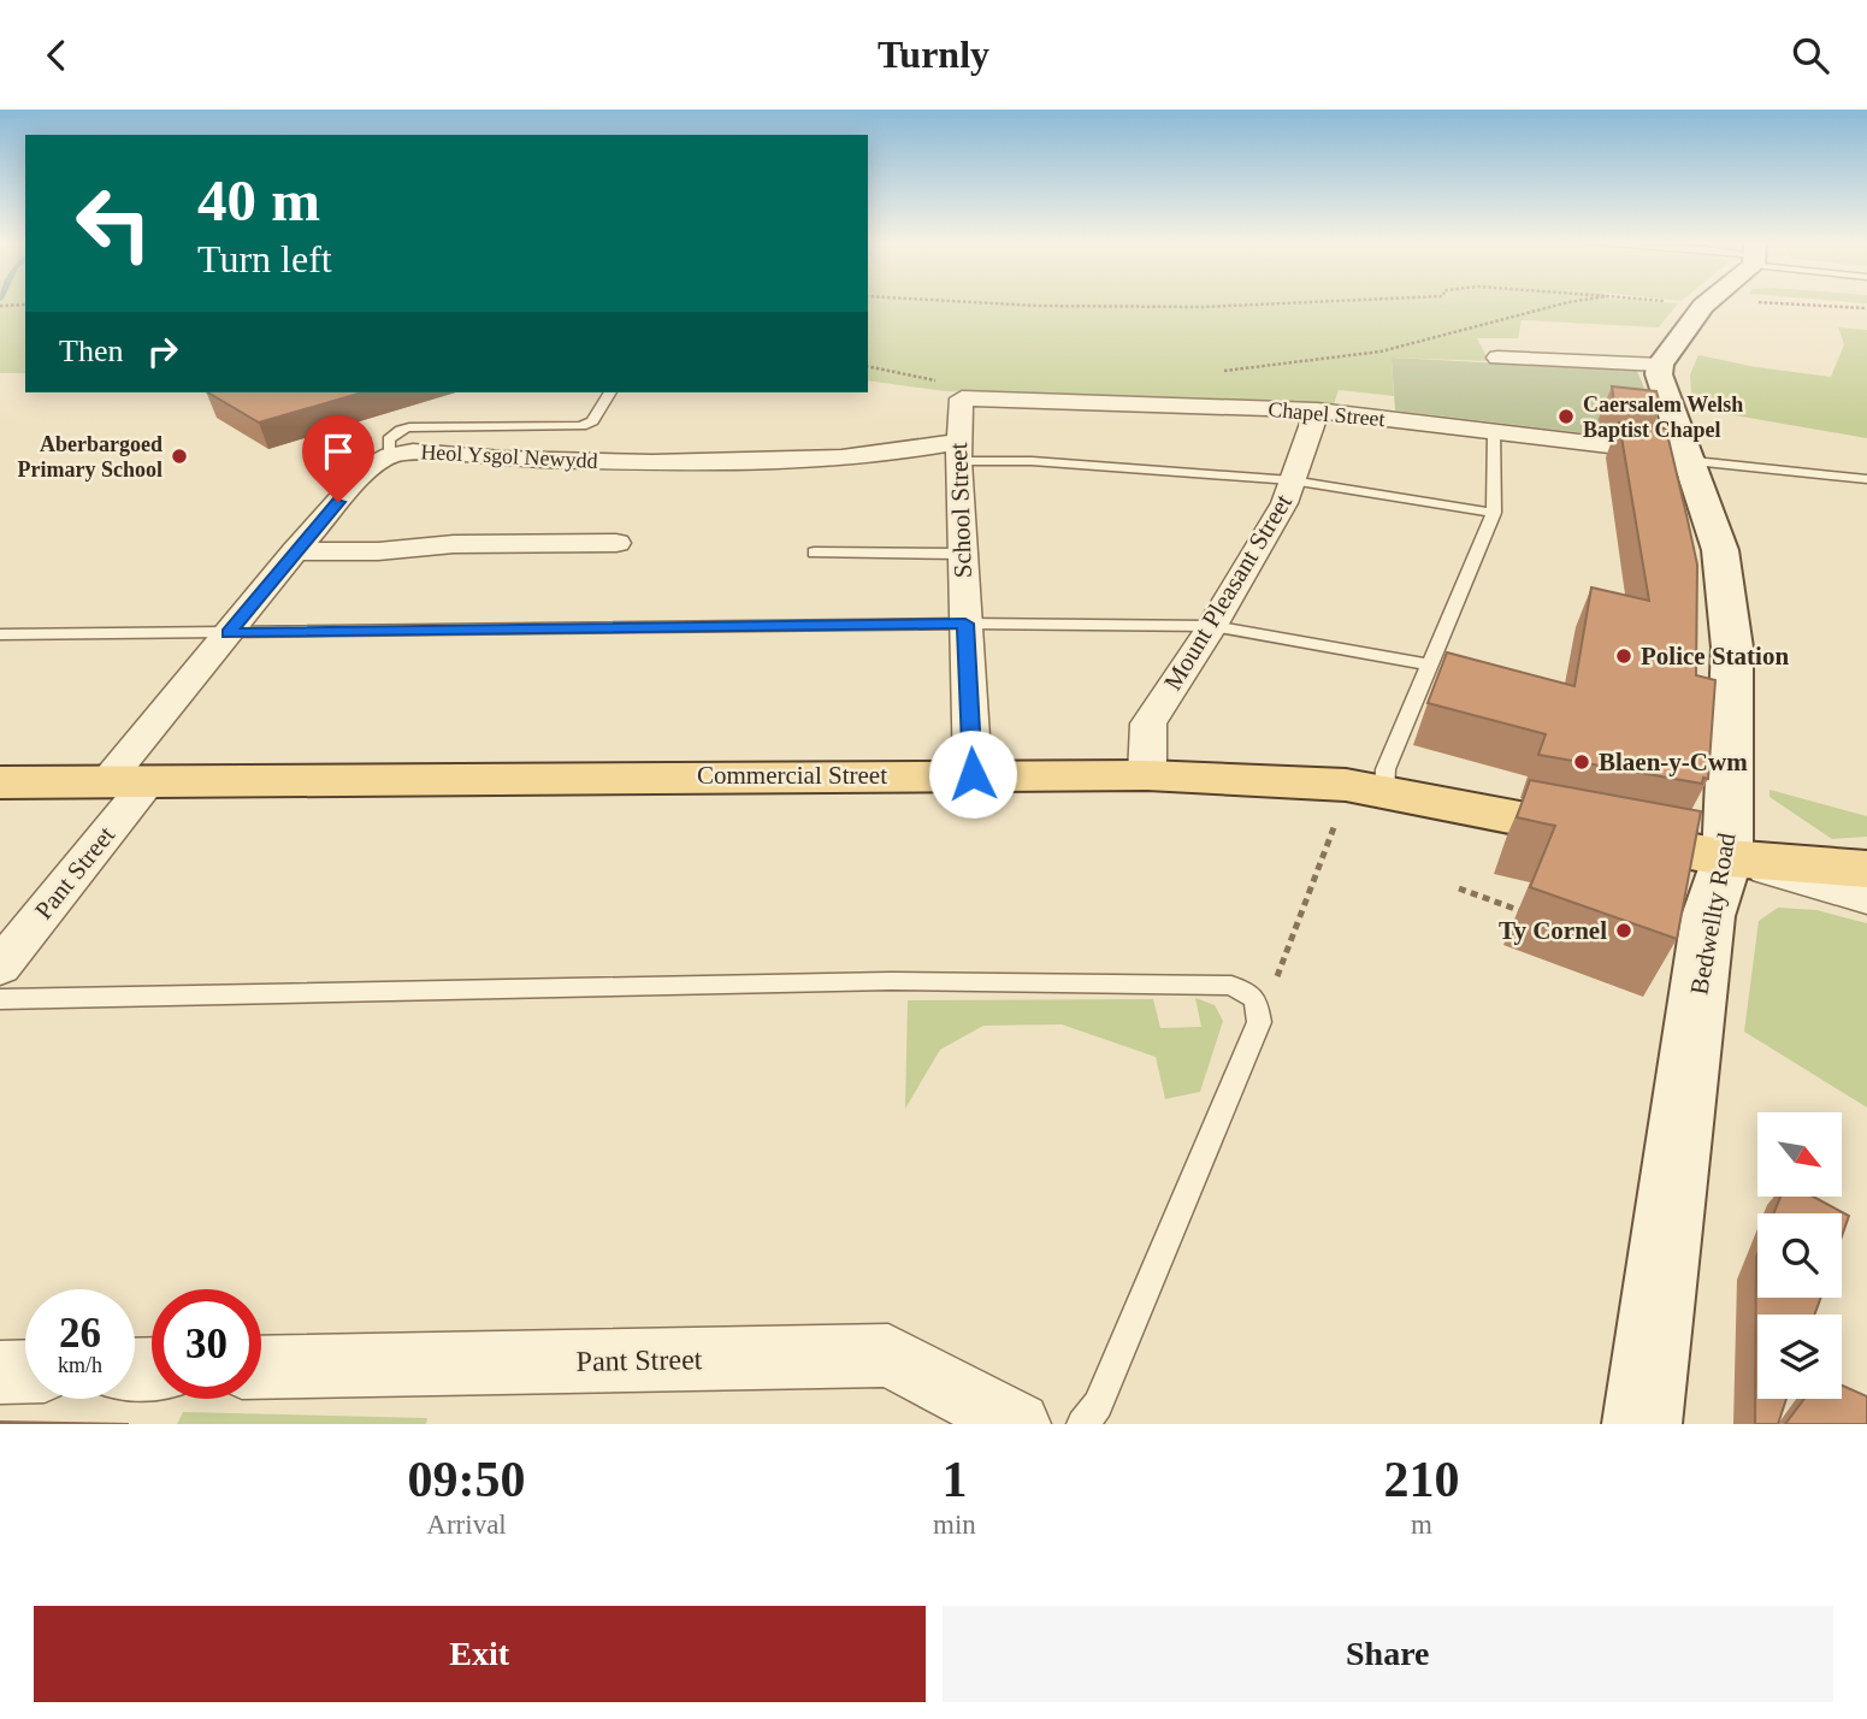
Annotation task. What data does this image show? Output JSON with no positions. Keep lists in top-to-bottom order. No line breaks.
{"streets":{"main road":["Commercial Street"],"street":["Chapel Street","Heol Ysgol Newydd","School Street","Mount Pleasant Street","Pant Street","Bedwellty Road"]},"crossings":[["Chapel Street","School Street"],["Chapel Street","Mount Pleasant Street"],["Chapel Street","Bedwellty Road"],["Heol Ysgol Newydd","School Street"],["Heol Ysgol Newydd","Commercial Street"],["Heol Ysgol Newydd","Pant Street"],["School Street","Commercial Street"],["Mount Pleasant Street","Commercial Street"],["Commercial Street","Pant Street"],["Commercial Street","Bedwellty Road"]],"places":["Caersalem Welsh Baptist Chapel","Aberbargoed Primary School","Police Station","Blaen-y-Cwm","Ty Cornel"],"north":"bottom right","page":{"header":"Turnly","turn":["40 m","Turn left"],"then":"Then","speed":"26 km/h","limit":"30","eta":["09:50","Arrival","1","min","210","m"],"buttons":["Exit","Share"]}}
